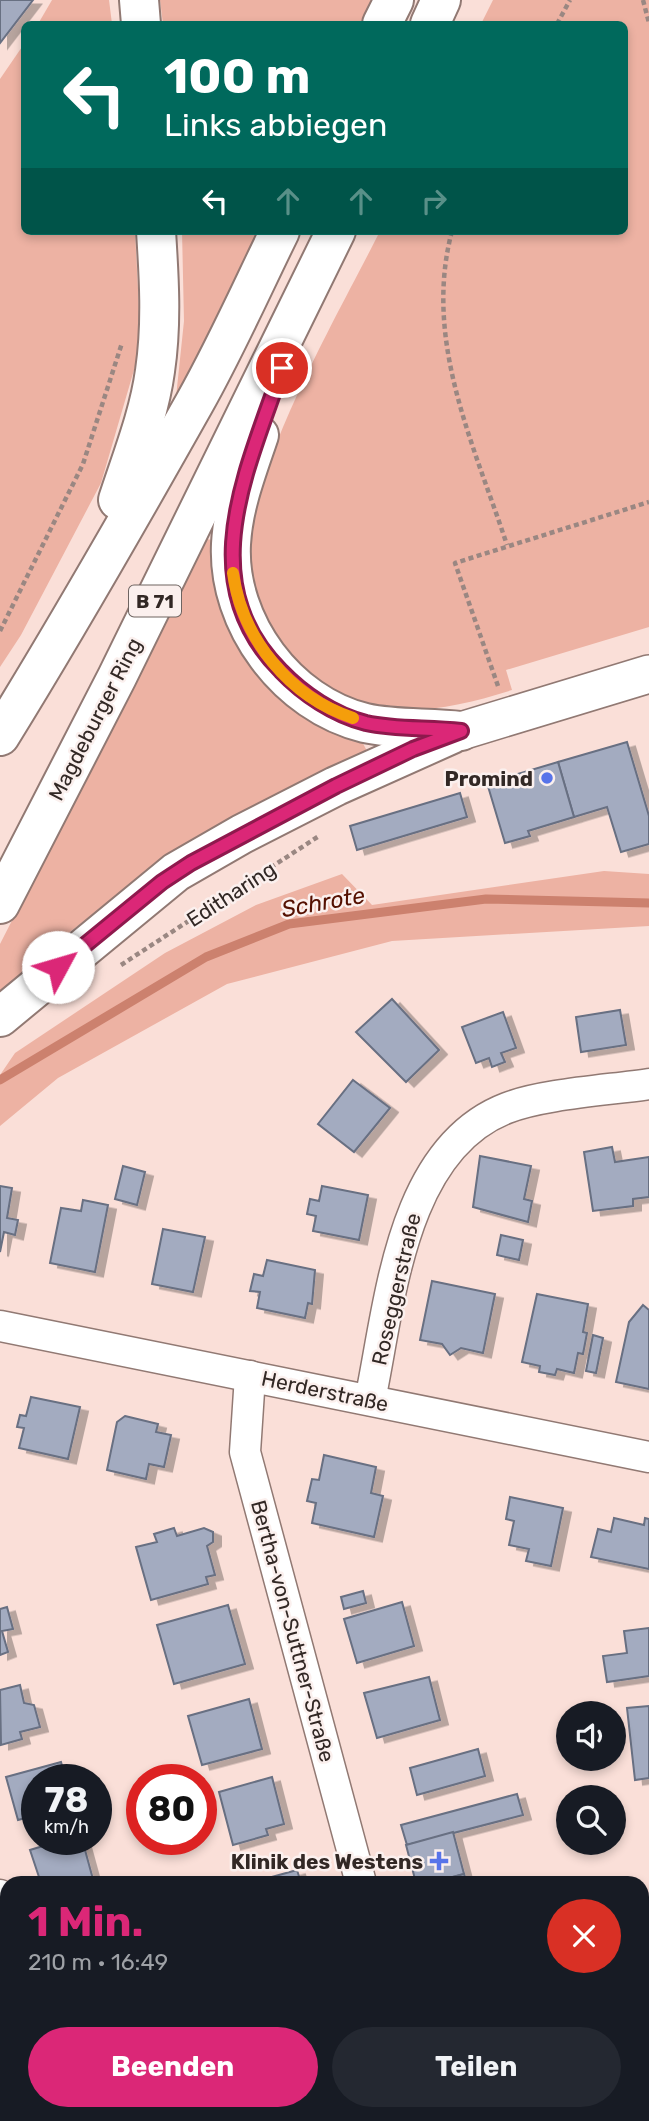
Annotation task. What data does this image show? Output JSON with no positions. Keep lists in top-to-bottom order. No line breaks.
{"streets":{"highway":["B 71","Magdeburger Ring"],"street":["Roseggerstraße","Herderstraße","Bertha-von-Suttner-Straße"],"path":["Editharing"]},"crossings":[["Roseggerstraße","Herderstraße"],["Herderstraße","Bertha-von-Suttner-Straße"]],"water":["Schrote"],"places":{"other":["Promind"],"health":["Klinik des Westens"]},"page":{"turn":["100 m","Links abbiegen"],"speed":"78 km/h","limit":"80","heading":["1 Min.","210 m · 16:49"],"buttons":["Beenden","Teilen"]}}
